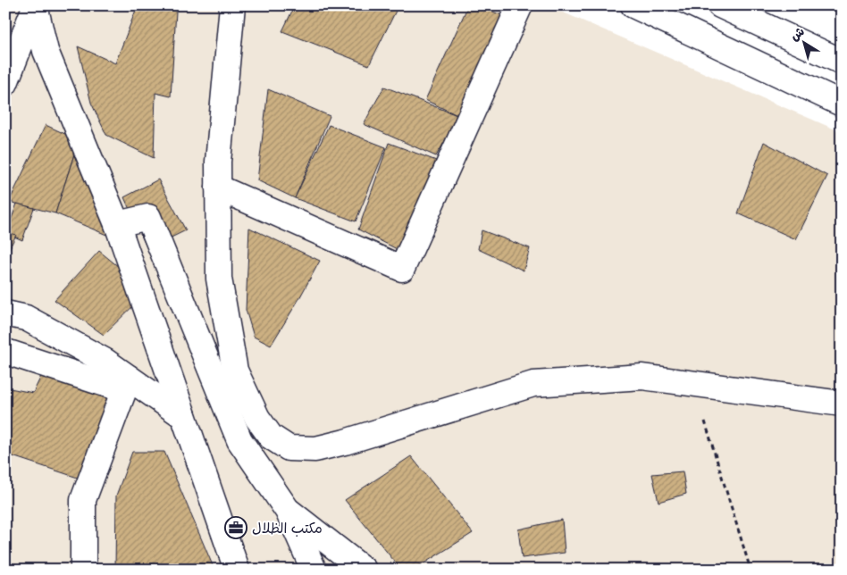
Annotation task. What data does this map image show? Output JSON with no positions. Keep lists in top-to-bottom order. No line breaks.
{"places":{"office":["مكتب الظلال"]},"north":"top left"}
